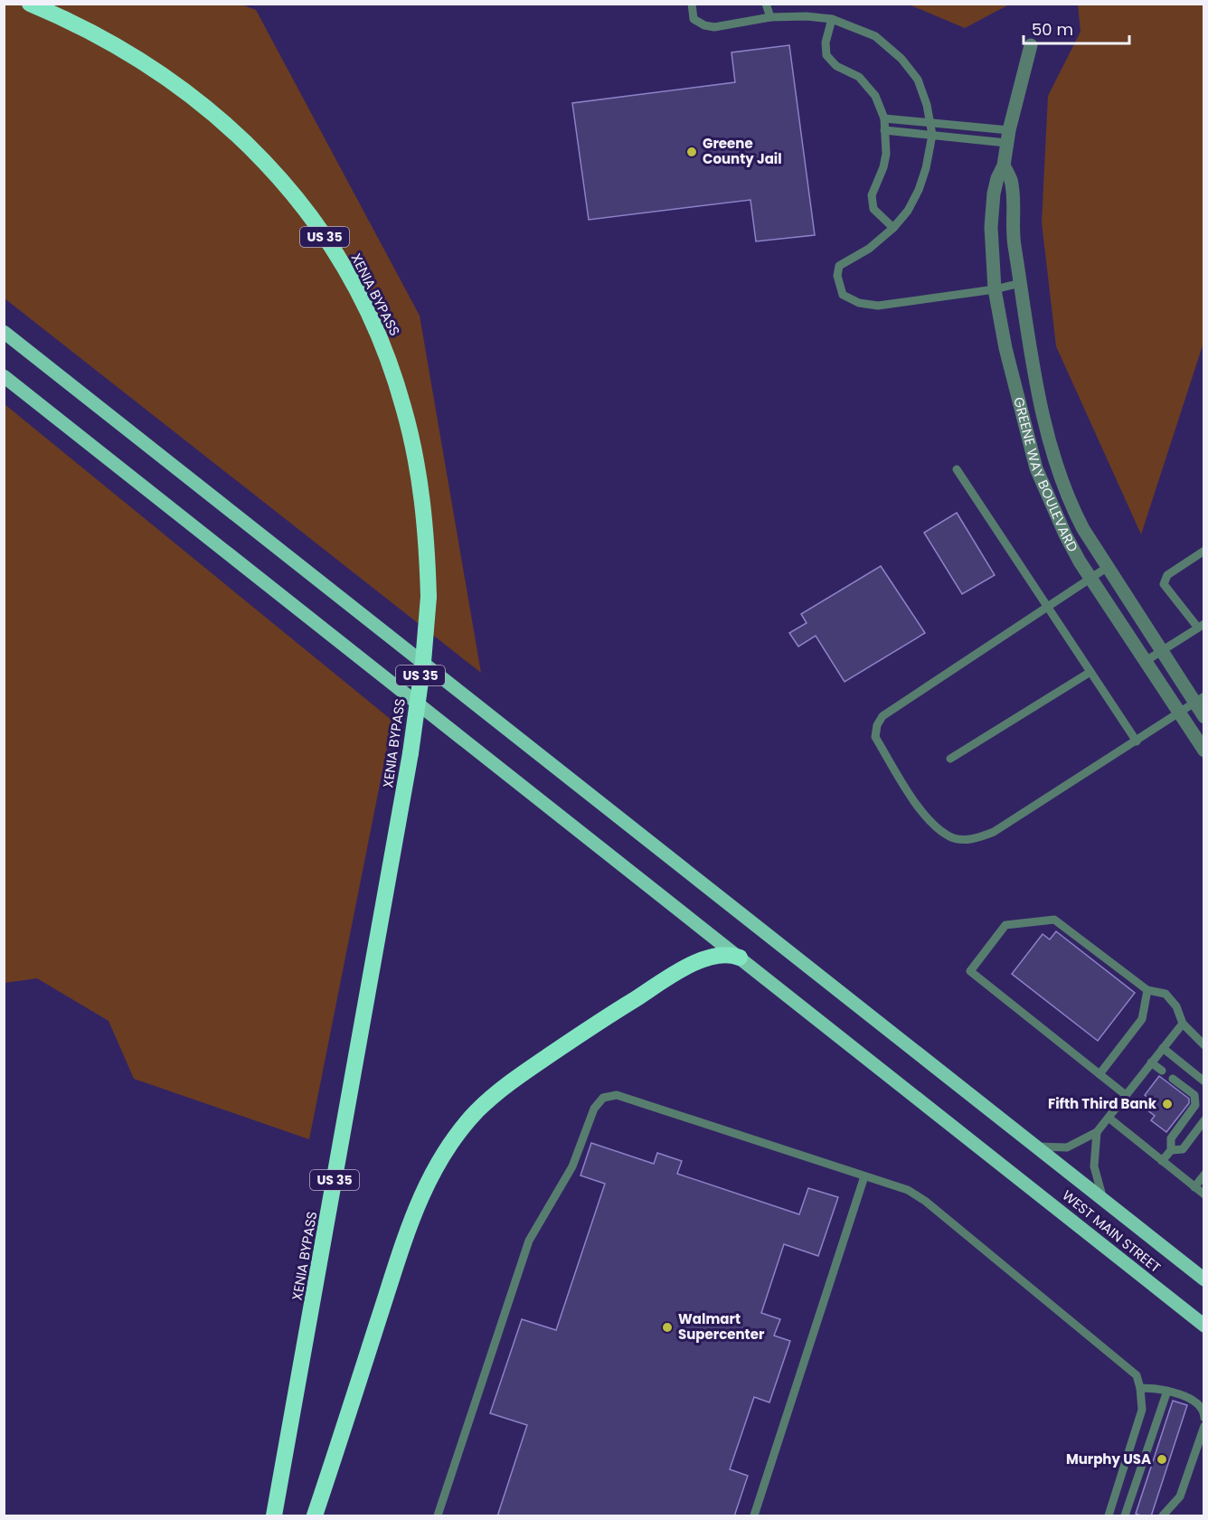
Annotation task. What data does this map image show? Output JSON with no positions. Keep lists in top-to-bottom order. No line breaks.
{"streets":{"highway":["US 35","XENIA BYPASS"],"main road":["WEST MAIN STREET"],"street":["GREENE WAY BOULEVARD"]},"places":["Greene County Jail","Fifth Third Bank","Walmart Supercenter","Murphy USA"],"scale_bar":"50 m"}
